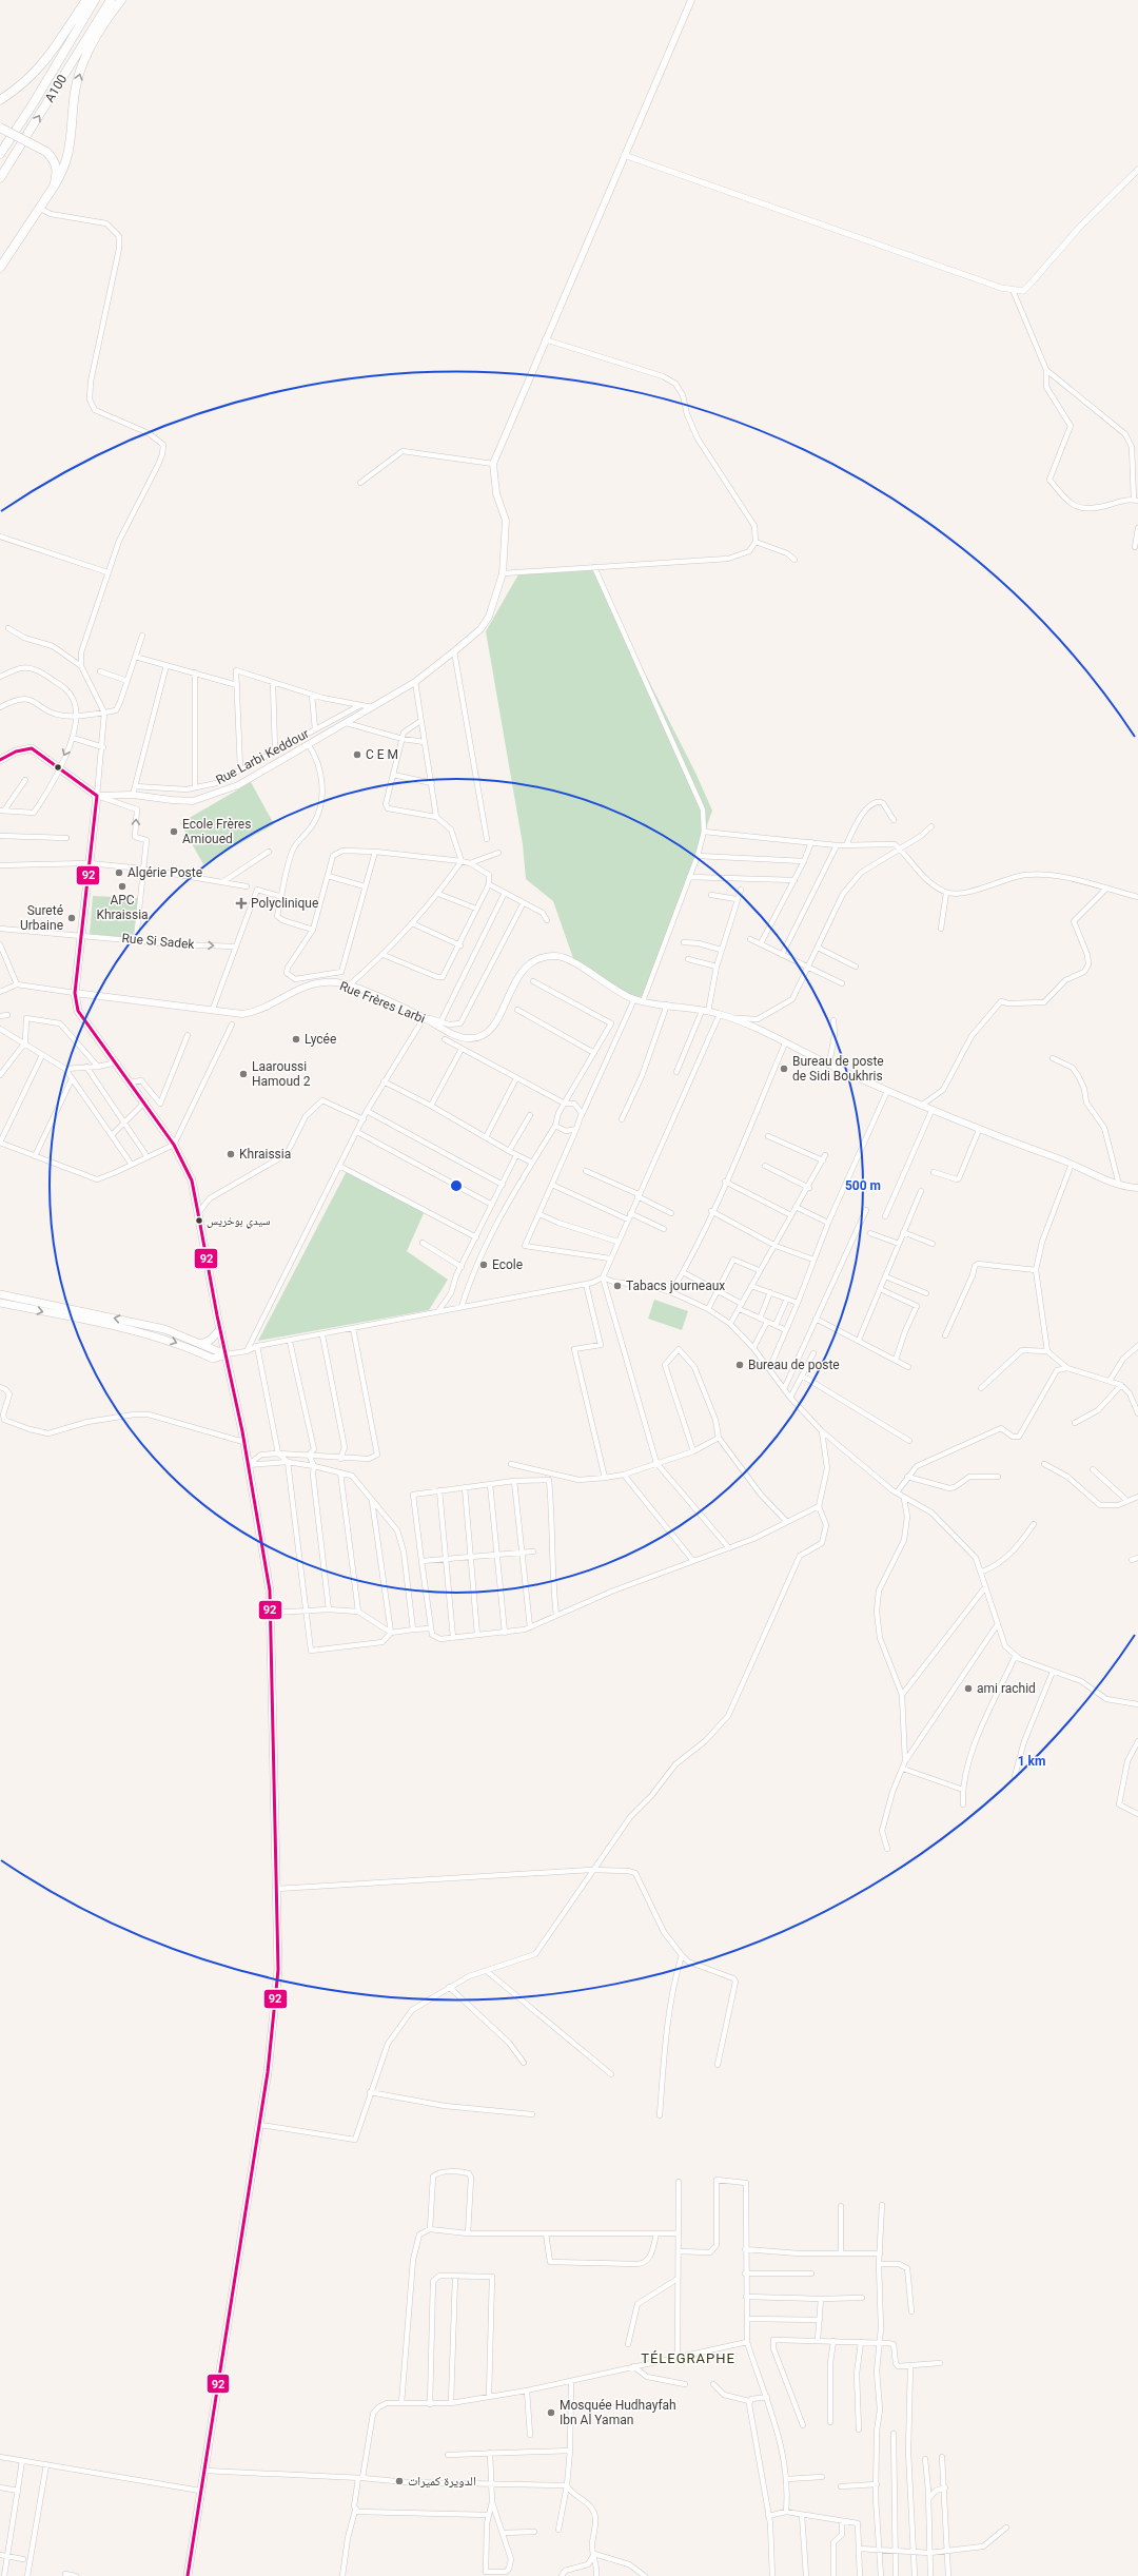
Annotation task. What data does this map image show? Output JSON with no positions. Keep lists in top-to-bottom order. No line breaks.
{"streets":{"highway":["A100"],"main road":["Rue Frères Larbi"],"street":["Rue Larbi Keddour","Rue Si Sadek"]},"one_way":["Rue Si Sadek"],"districts":["TÉLEGRAPHE"],"places":{"other":["C E M","Ecole Frères Amioued","Algérie Poste","APC Khraissia","Sureté Urbaine","Lycée","Bureau de poste de Sidi Boukhris","Laaroussi Hamoud 2","Khraissia","سيدي بوخريس","Ecole","Tabacs journeaux","Bureau de poste","ami rachid","Mosquée Hudhayfah Ibn Al Yaman","الدويرة كميرات"],"health":["Polyclinique"]},"lines":["transit line 92"],"rings":["500 m","1 km"]}
